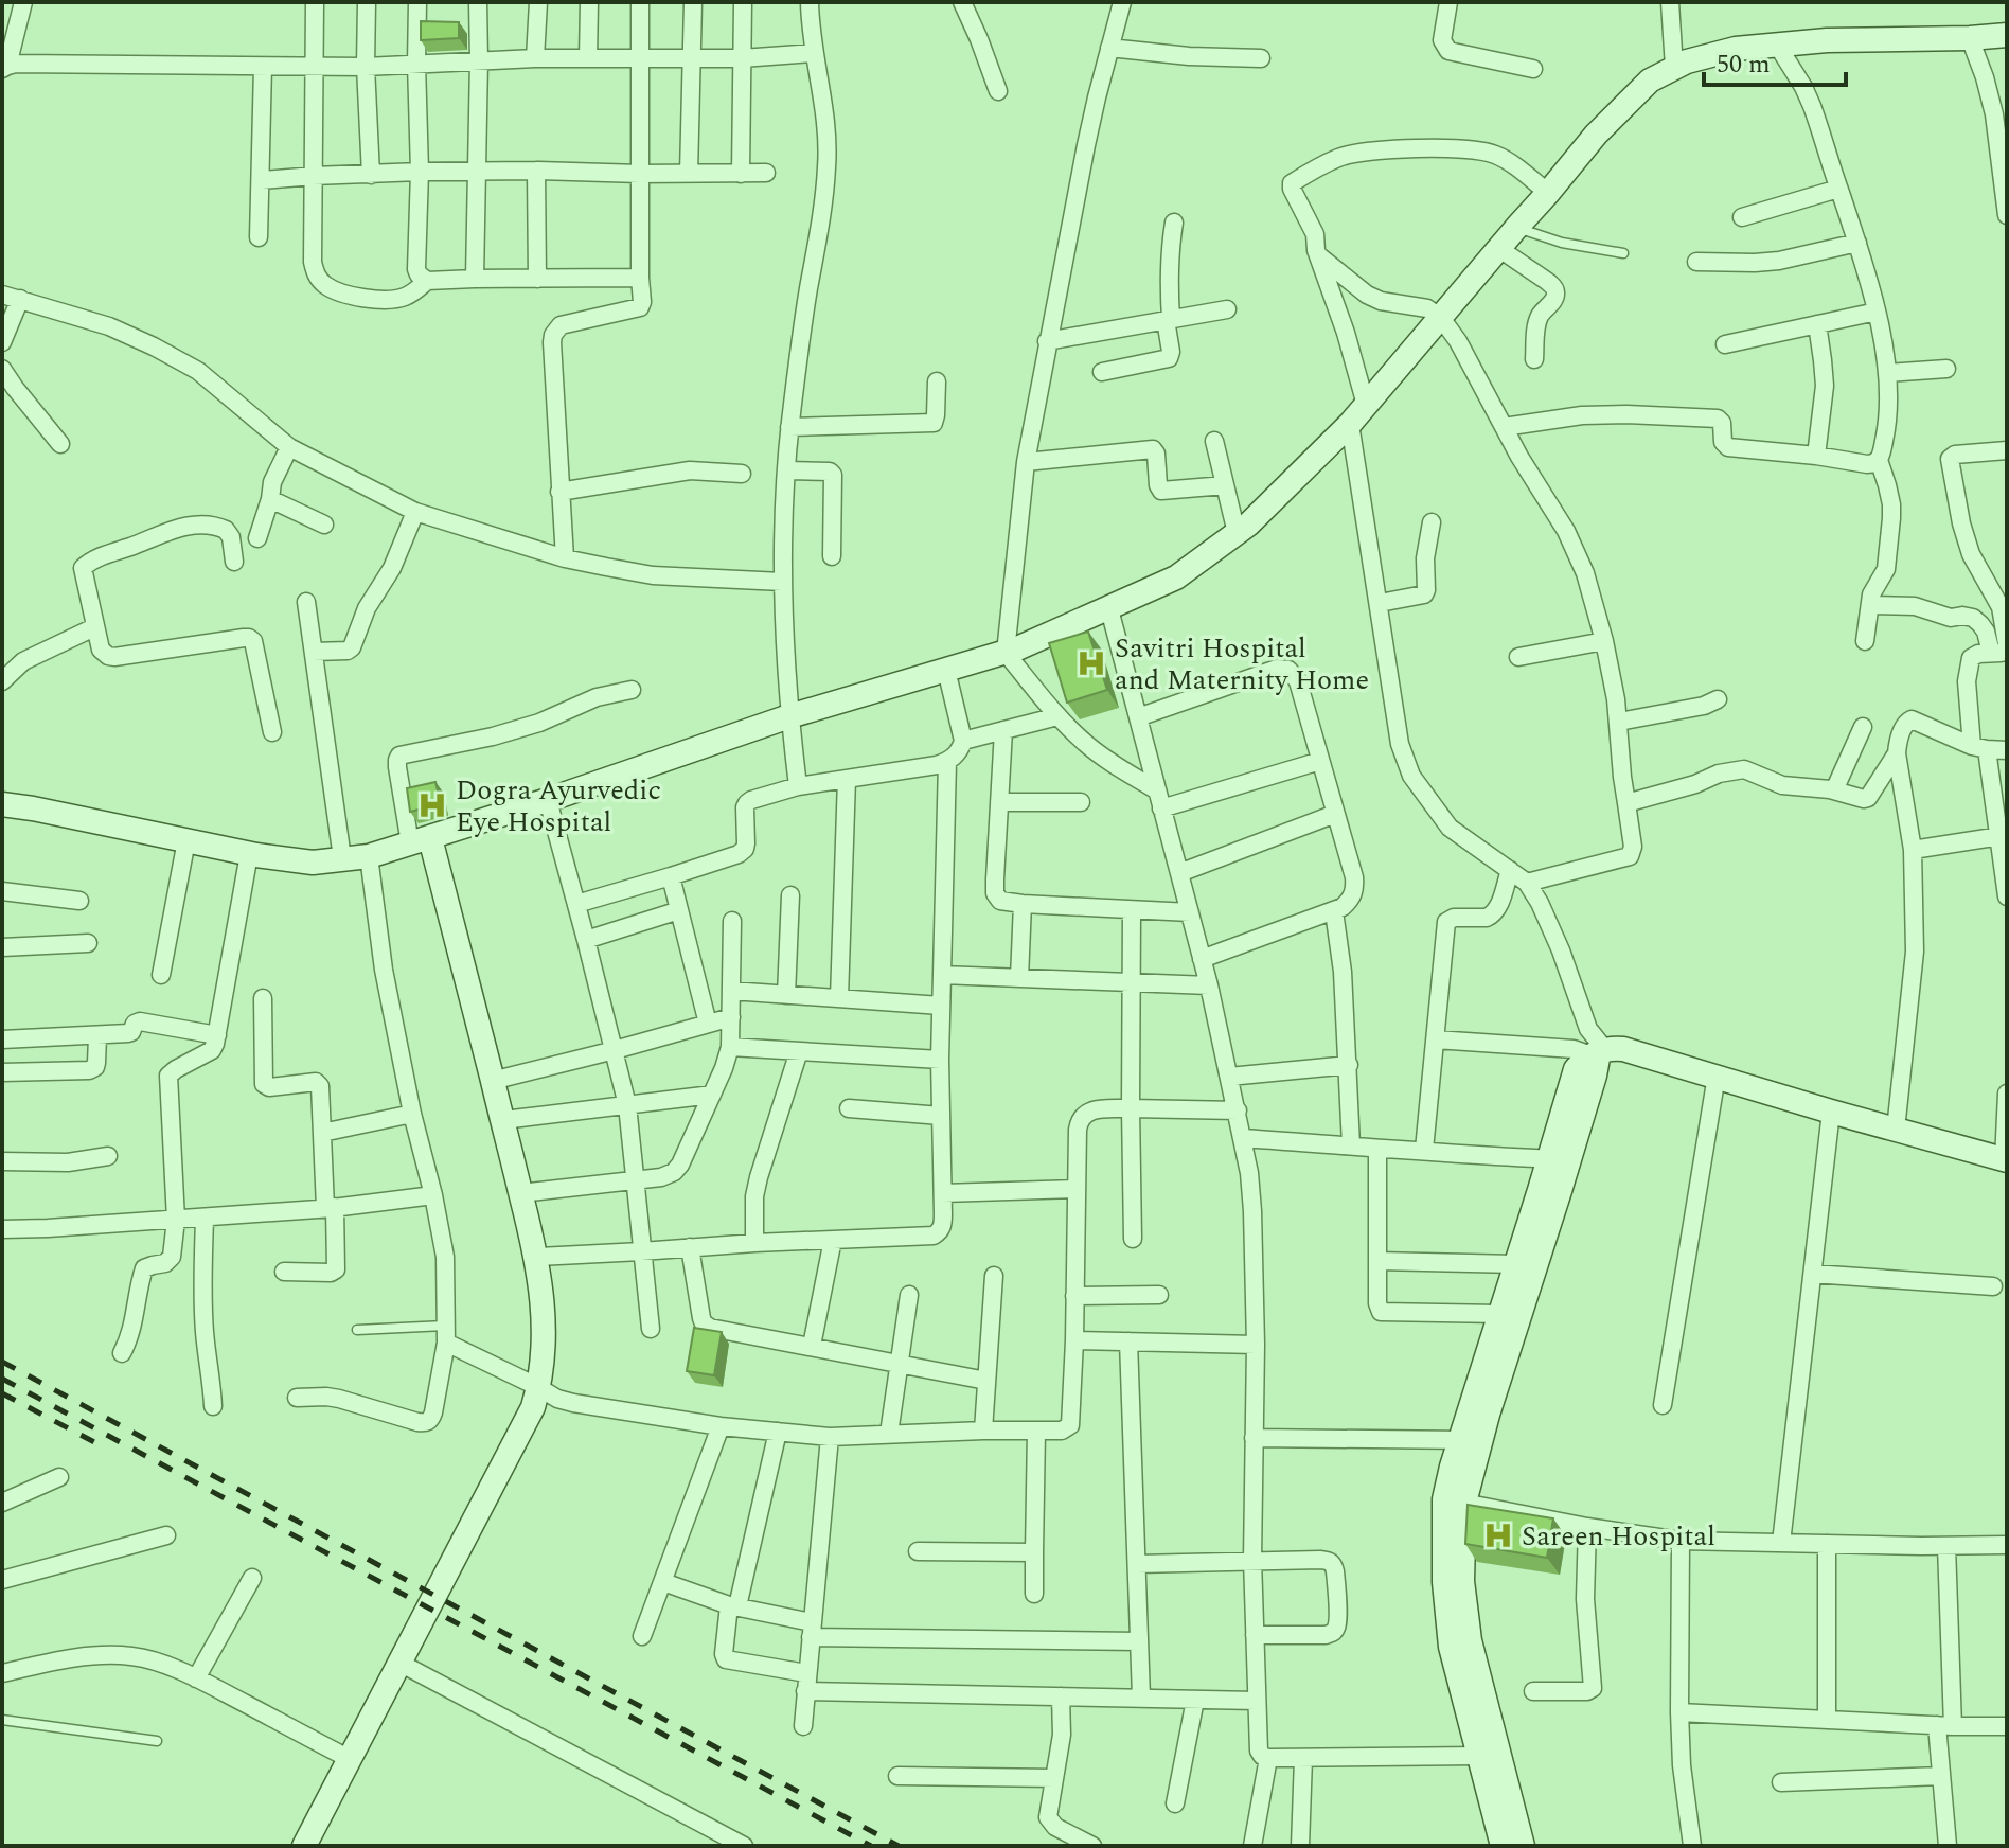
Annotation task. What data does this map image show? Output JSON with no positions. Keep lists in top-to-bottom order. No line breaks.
{"places":{"hospital":["Savitri Hospital and Maternity Home","Dogra Ayurvedic Eye Hospital","Sareen Hospital"]},"scale_bar":"50 m"}
